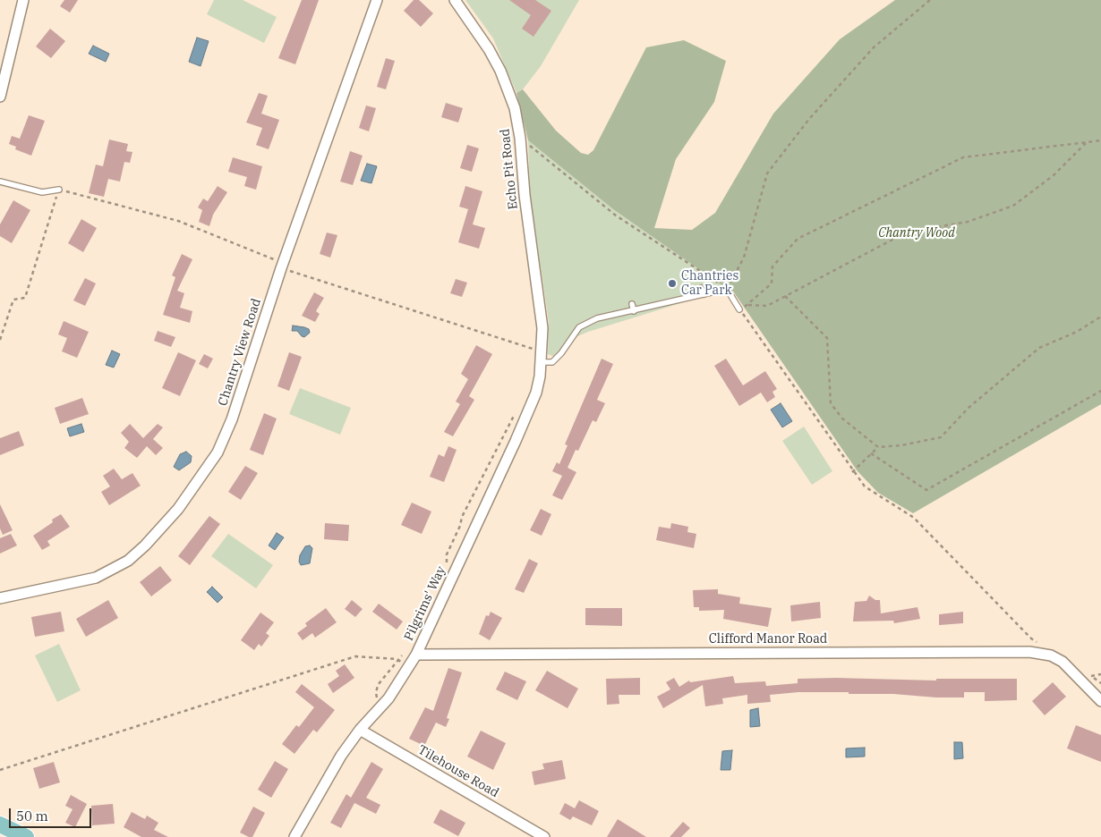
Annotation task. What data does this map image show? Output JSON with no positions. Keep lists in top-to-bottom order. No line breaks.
{"streets":{"street":["Echo Pit Road","Chantry View Road","Pilgrims' Way","Clifford Manor Road","Tilehouse Road"]},"crossings":[["Echo Pit Road","Pilgrims' Way"],["Pilgrims' Way","Clifford Manor Road"],["Pilgrims' Way","Tilehouse Road"]],"parks":["Chantry Wood"],"places":["Chantries Car Park"],"scale_bar":"50 m"}
